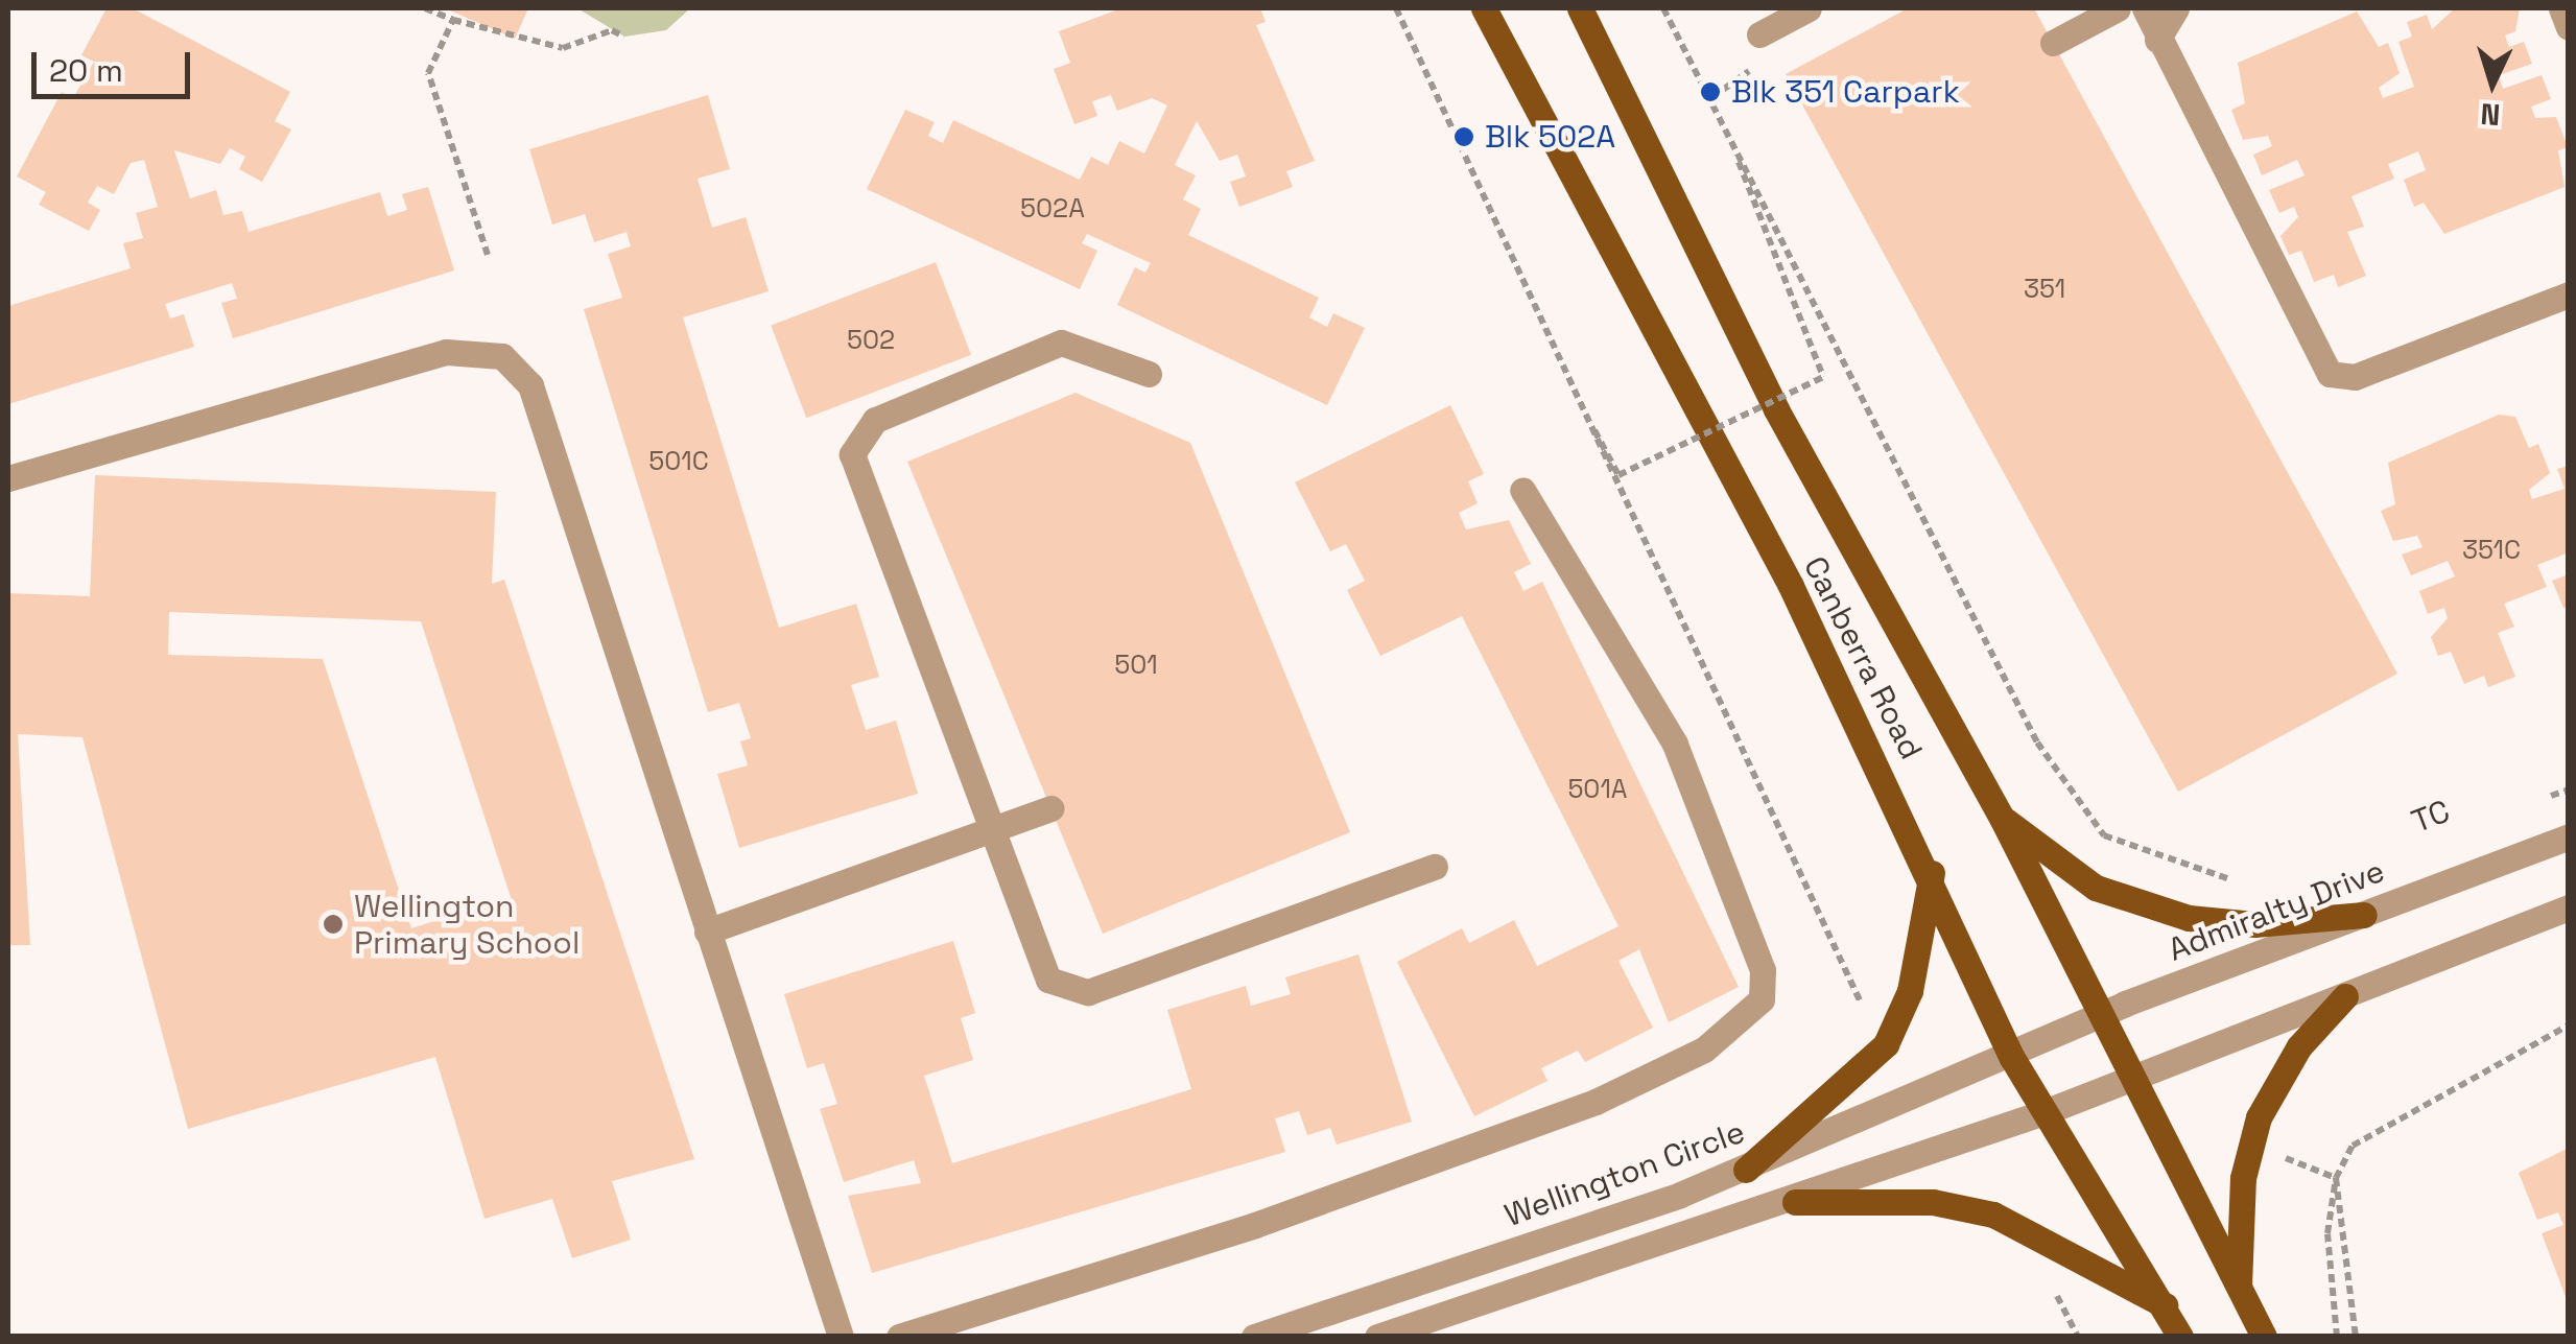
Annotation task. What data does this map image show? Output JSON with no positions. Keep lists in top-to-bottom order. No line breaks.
{"streets":{"main road":["Canberra Road"],"street":["Admiralty Drive","Wellington Circle"]},"crossings":[["Canberra Road","Admiralty Drive"],["Canberra Road","Wellington Circle"],["Admiralty Drive","Wellington Circle"]],"places":["Blk 351 Carpark","Blk 502A","Wellington Primary School"],"house_numbers":["502A","351","502","501C","351C","501","501A"],"scale_bar":"20 m","north":"bottom"}
